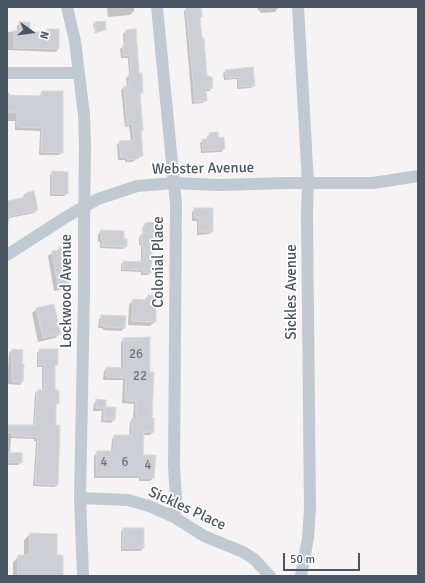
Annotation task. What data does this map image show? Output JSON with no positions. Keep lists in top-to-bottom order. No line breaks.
{"streets":{"street":["Webster Avenue","Colonial Place","Lockwood Avenue","Sickles Avenue","Sickles Place"]},"crossings":[["Webster Avenue","Colonial Place"],["Webster Avenue","Lockwood Avenue"],["Webster Avenue","Sickles Avenue"],["Colonial Place","Sickles Place"],["Lockwood Avenue","Sickles Place"]],"house_numbers":["26","22","4","6","4"],"scale_bar":"50 m","north":"right"}
